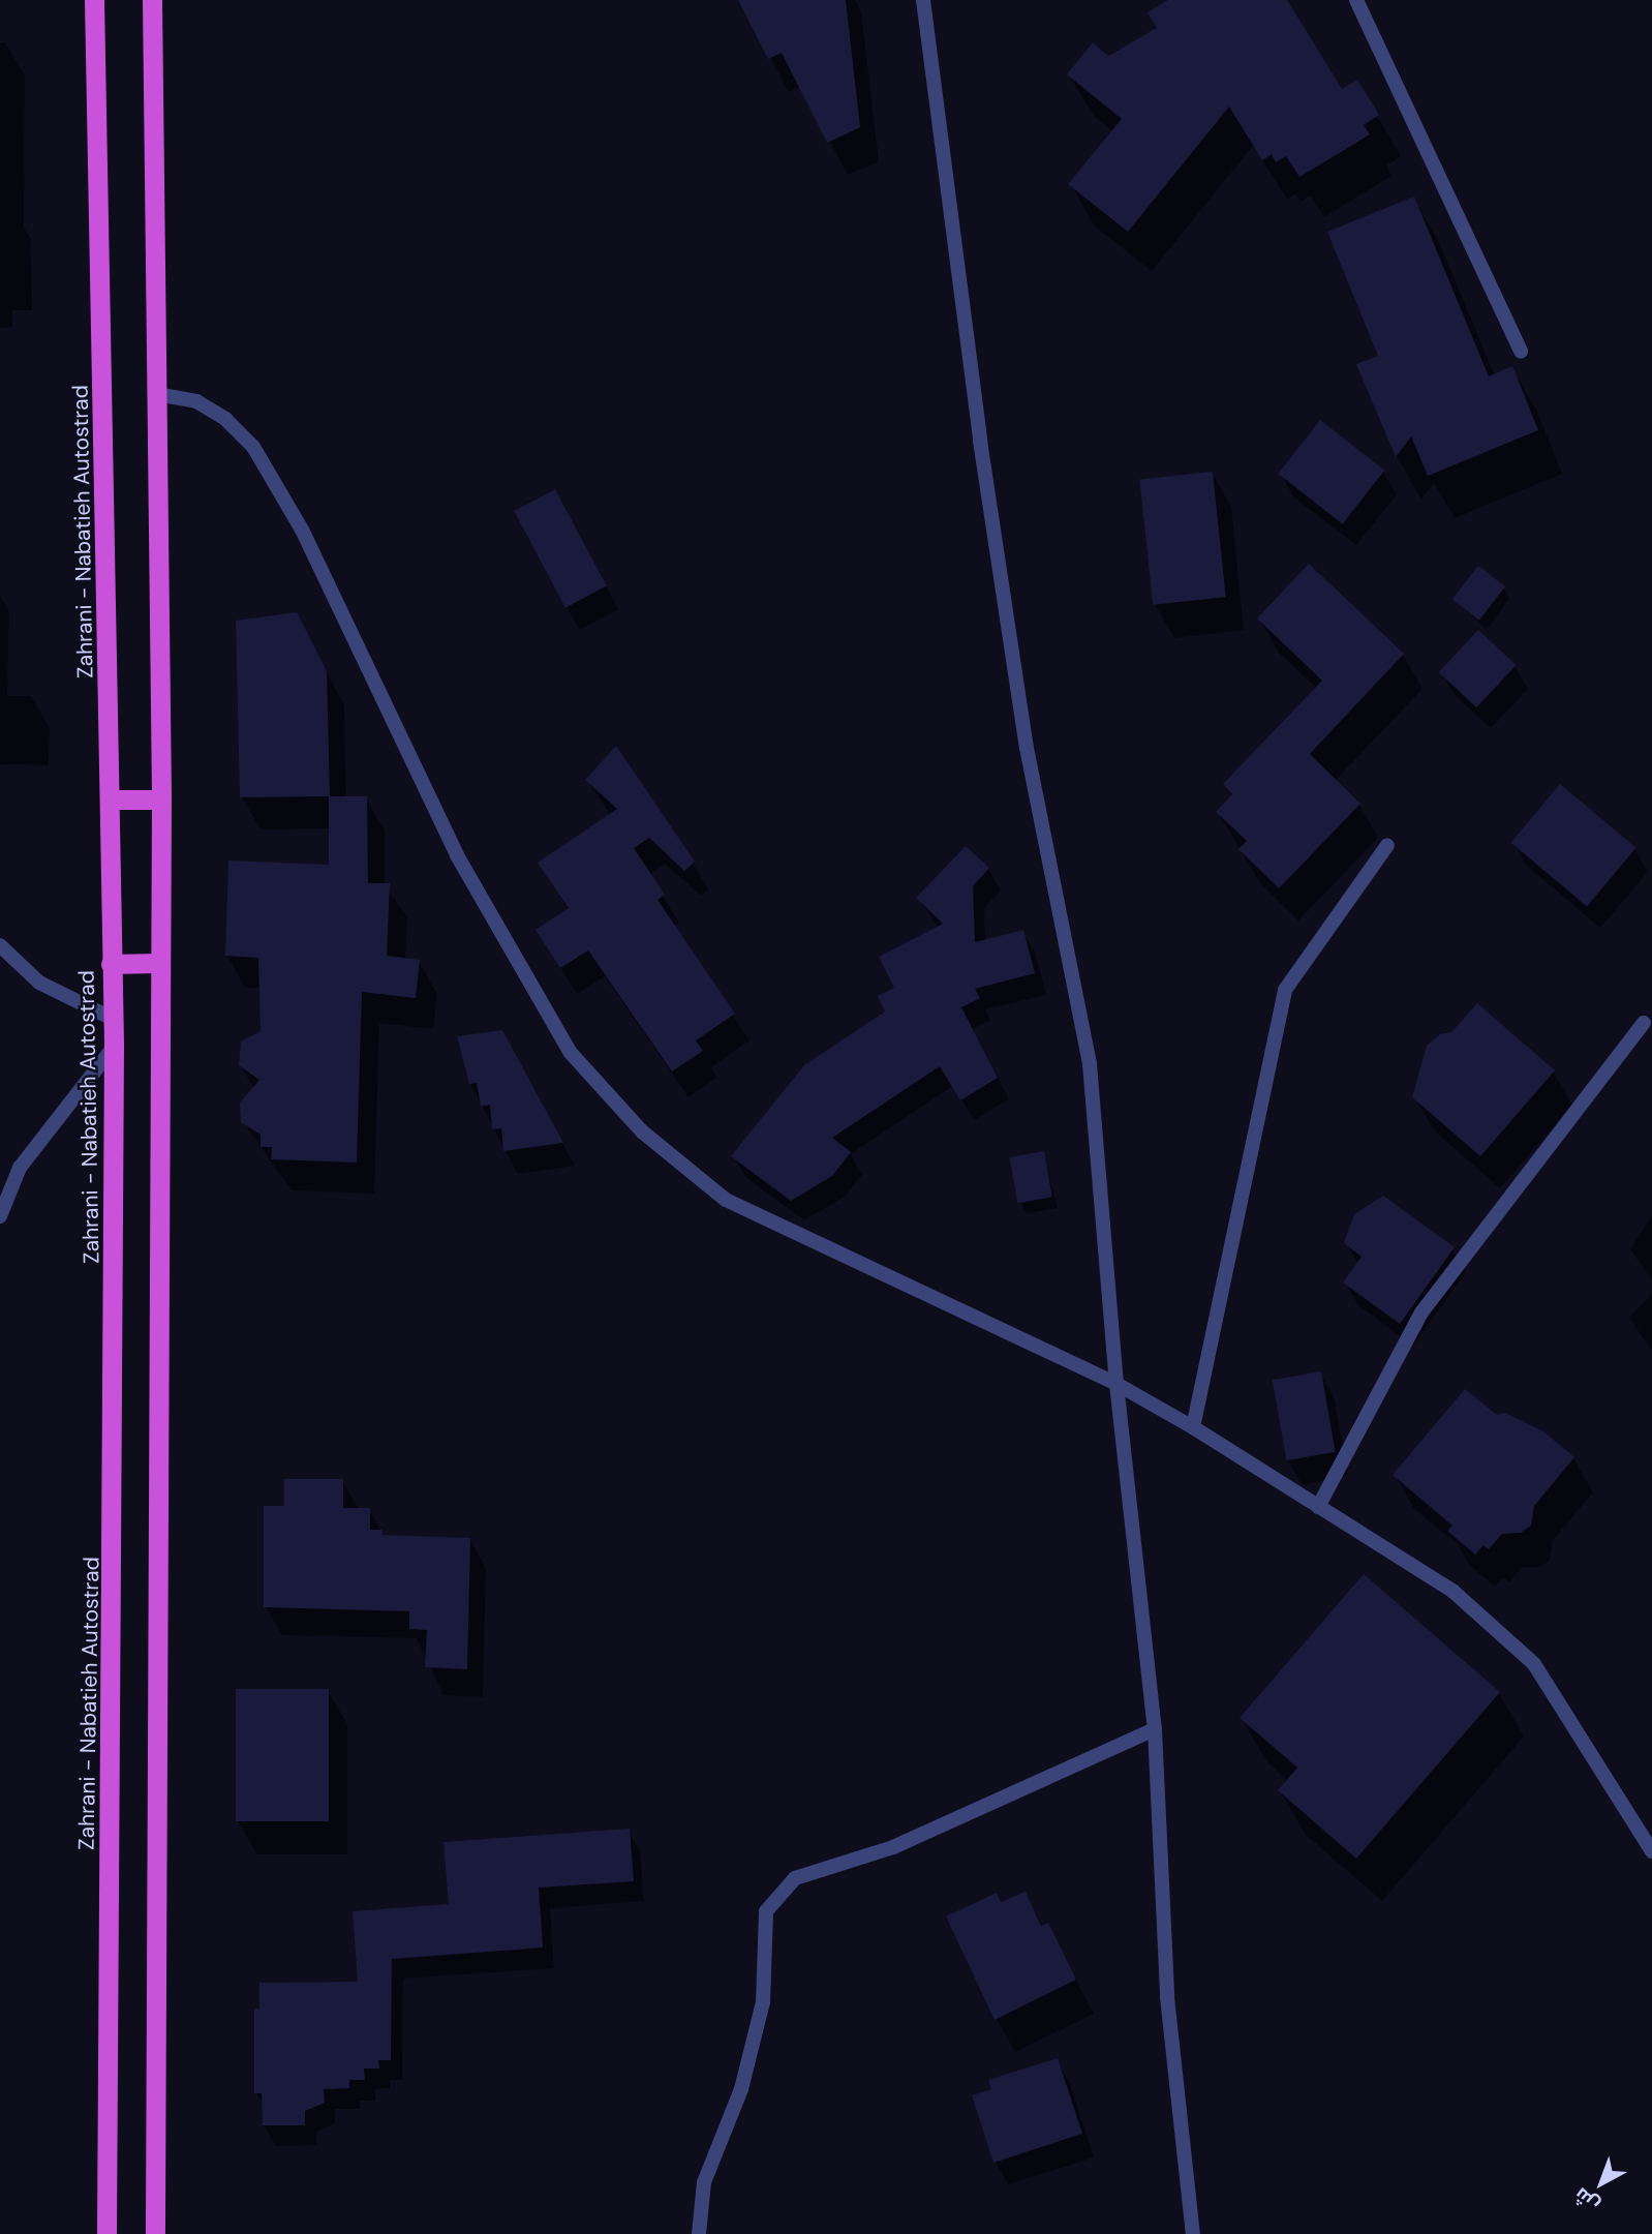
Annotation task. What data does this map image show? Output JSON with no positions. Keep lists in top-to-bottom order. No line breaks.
{"streets":{"highway":["Zahrani - Nabatieh Autostrad"]},"north":"bottom left"}
